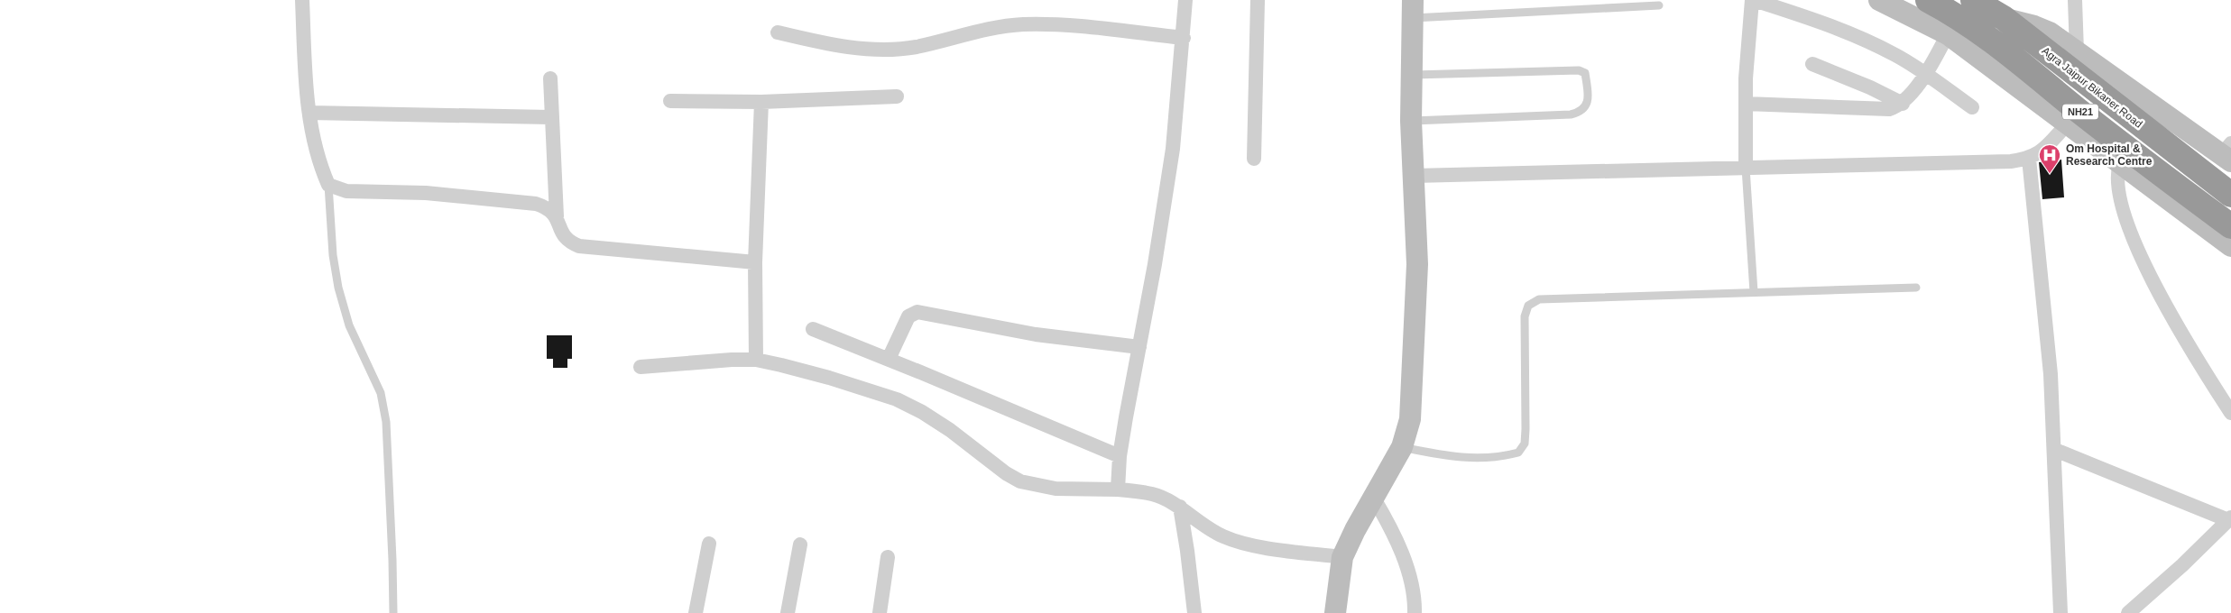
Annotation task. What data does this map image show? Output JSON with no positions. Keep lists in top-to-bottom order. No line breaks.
{"streets":{"highway":["Agra Jaipur Bikaner Road","NH21"]},"places":{"hospital":["Om Hospital & Research Centre"]}}
